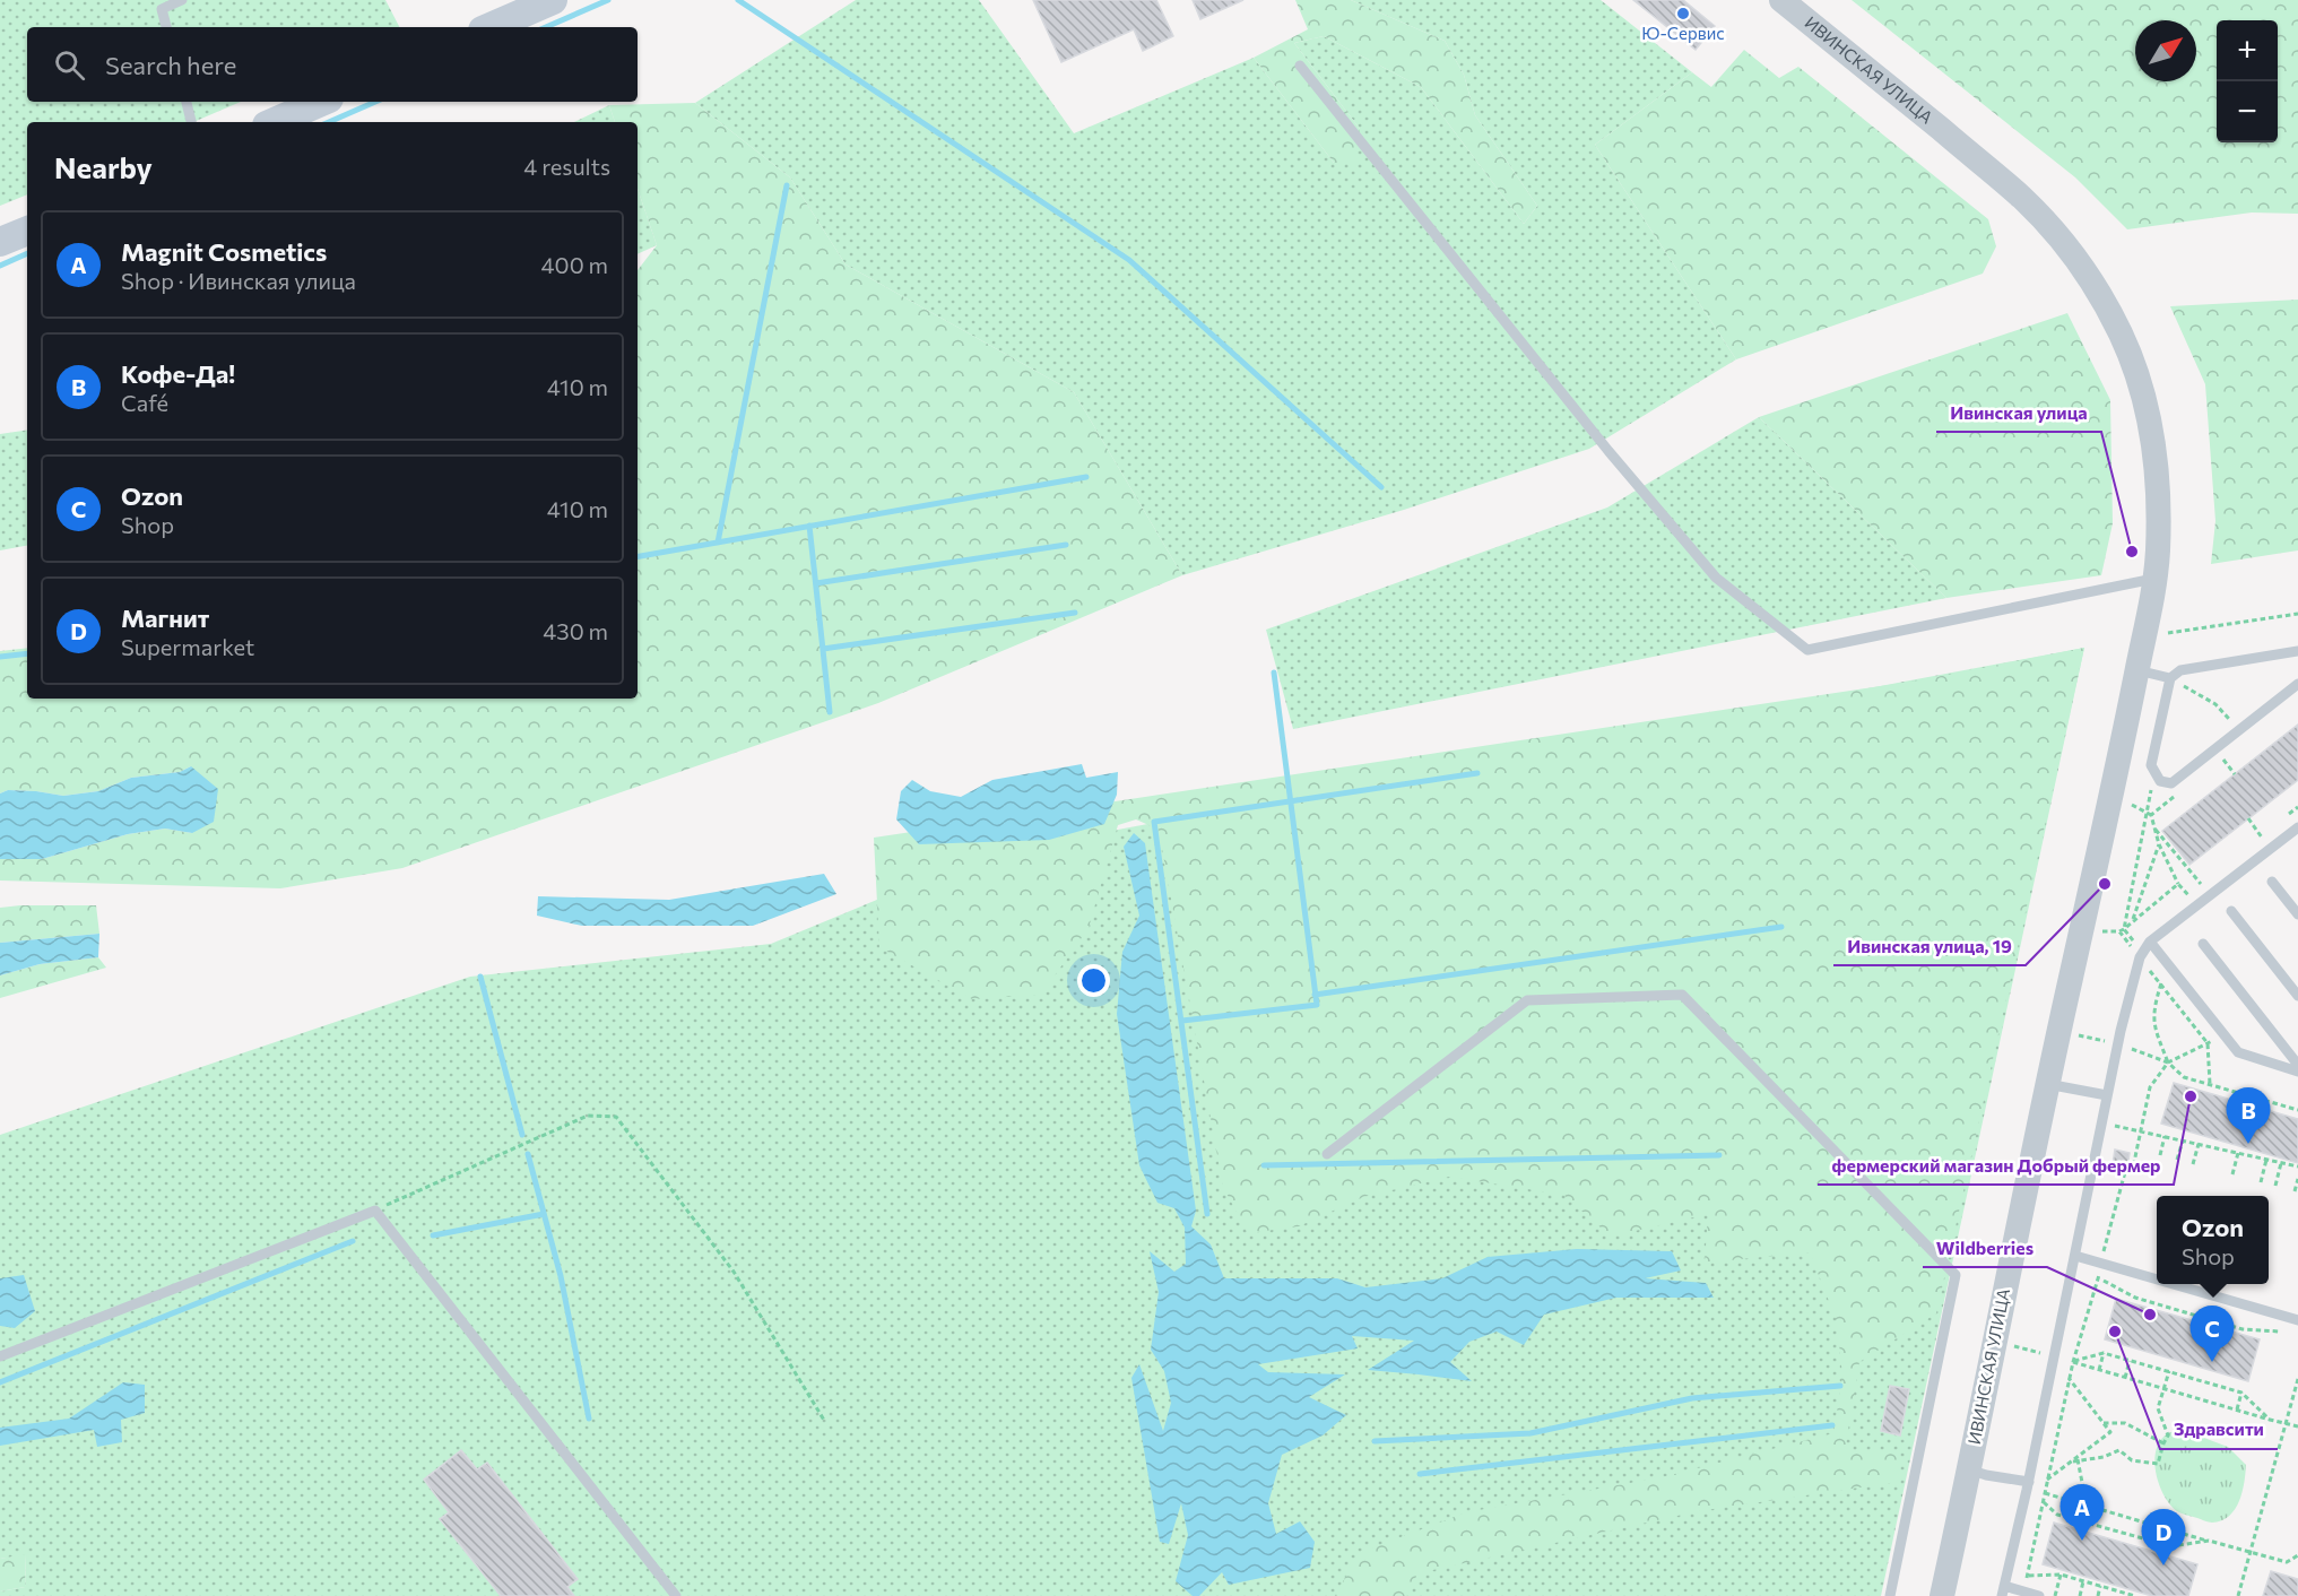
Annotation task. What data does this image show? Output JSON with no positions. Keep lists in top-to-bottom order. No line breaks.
{"streets":{"street":["ИВИНСКАЯ УЛИЦА"]},"places":["Ю-Сервис","Ивинская улица","Ивинская улица, 19","фермерский магазин Добрый фермер","Wildberries","Здравсити"],"north":"top right","page":{"map_buttons":["+","−"],"search":"Search here","heading":["Nearby","4 results"],"list":[{"mark":"A","name":"Magnit Cosmetics","note":"Shop · Ивинская улица","value":"400 m"},{"mark":"B","name":"Кофе-Да!","note":"Café","value":"410 m"},{"mark":"C","name":"Ozon","note":"Shop","value":"410 m"},{"mark":"D","name":"Магнит","note":"Supermarket","value":"430 m"}],"pins":["B","C","A","D"],"popup":["Ozon","Shop"]}}
